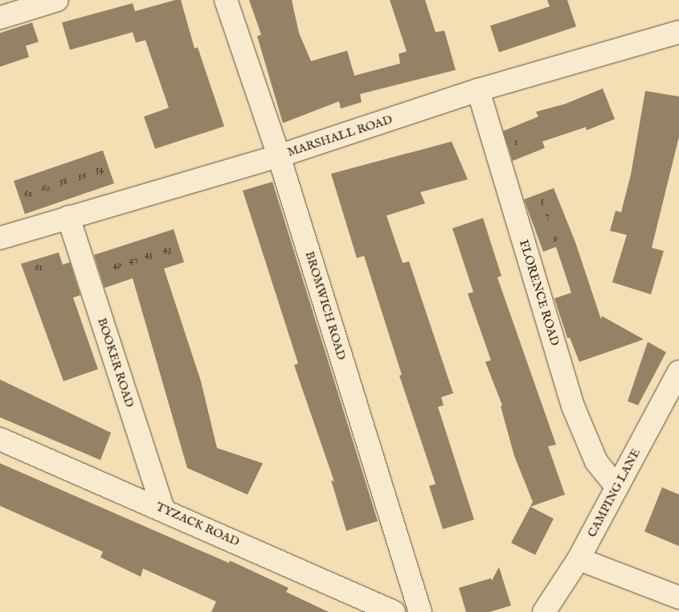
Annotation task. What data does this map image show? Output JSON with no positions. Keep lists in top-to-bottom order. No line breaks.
{"streets":{"street":["MARSHALL ROAD","FLORENCE ROAD","BROMWICH ROAD","BOOKER ROAD","CAMPING LANE","TYZACK ROAD"]},"crossings":[["MARSHALL ROAD","FLORENCE ROAD"],["MARSHALL ROAD","BROMWICH ROAD"],["MARSHALL ROAD","BOOKER ROAD"],["FLORENCE ROAD","CAMPING LANE"],["BOOKER ROAD","TYZACK ROAD"]],"house_numbers":["1","54","56","58","60","62","5","7","9","43","45","47","49","61"]}
